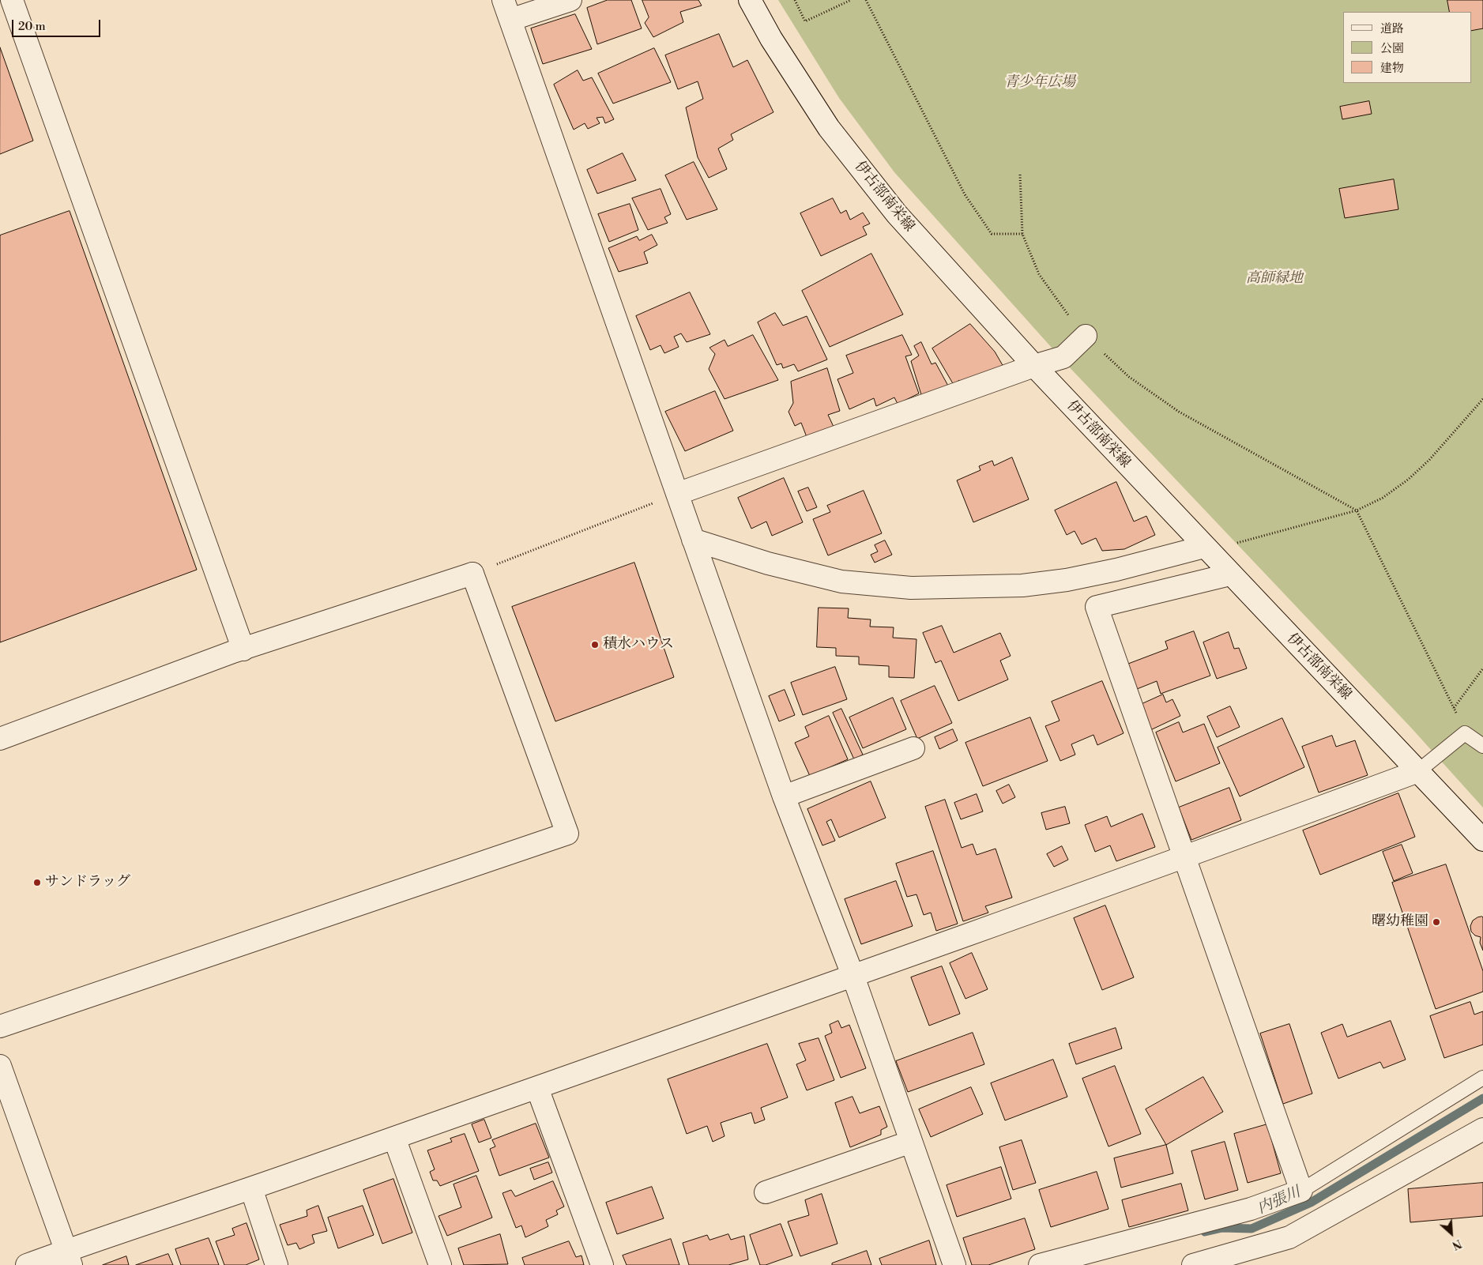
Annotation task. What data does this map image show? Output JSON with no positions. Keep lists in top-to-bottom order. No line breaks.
{"streets":{"street":["伊古部南栄線"]},"water":["内張川"],"parks":["青少年広場","高師緑地"],"places":["積水ハウス","サンドラッグ","曙幼稚園"],"legend":["道路","公園","建物"],"scale_bar":"20 m","north":"bottom right"}
